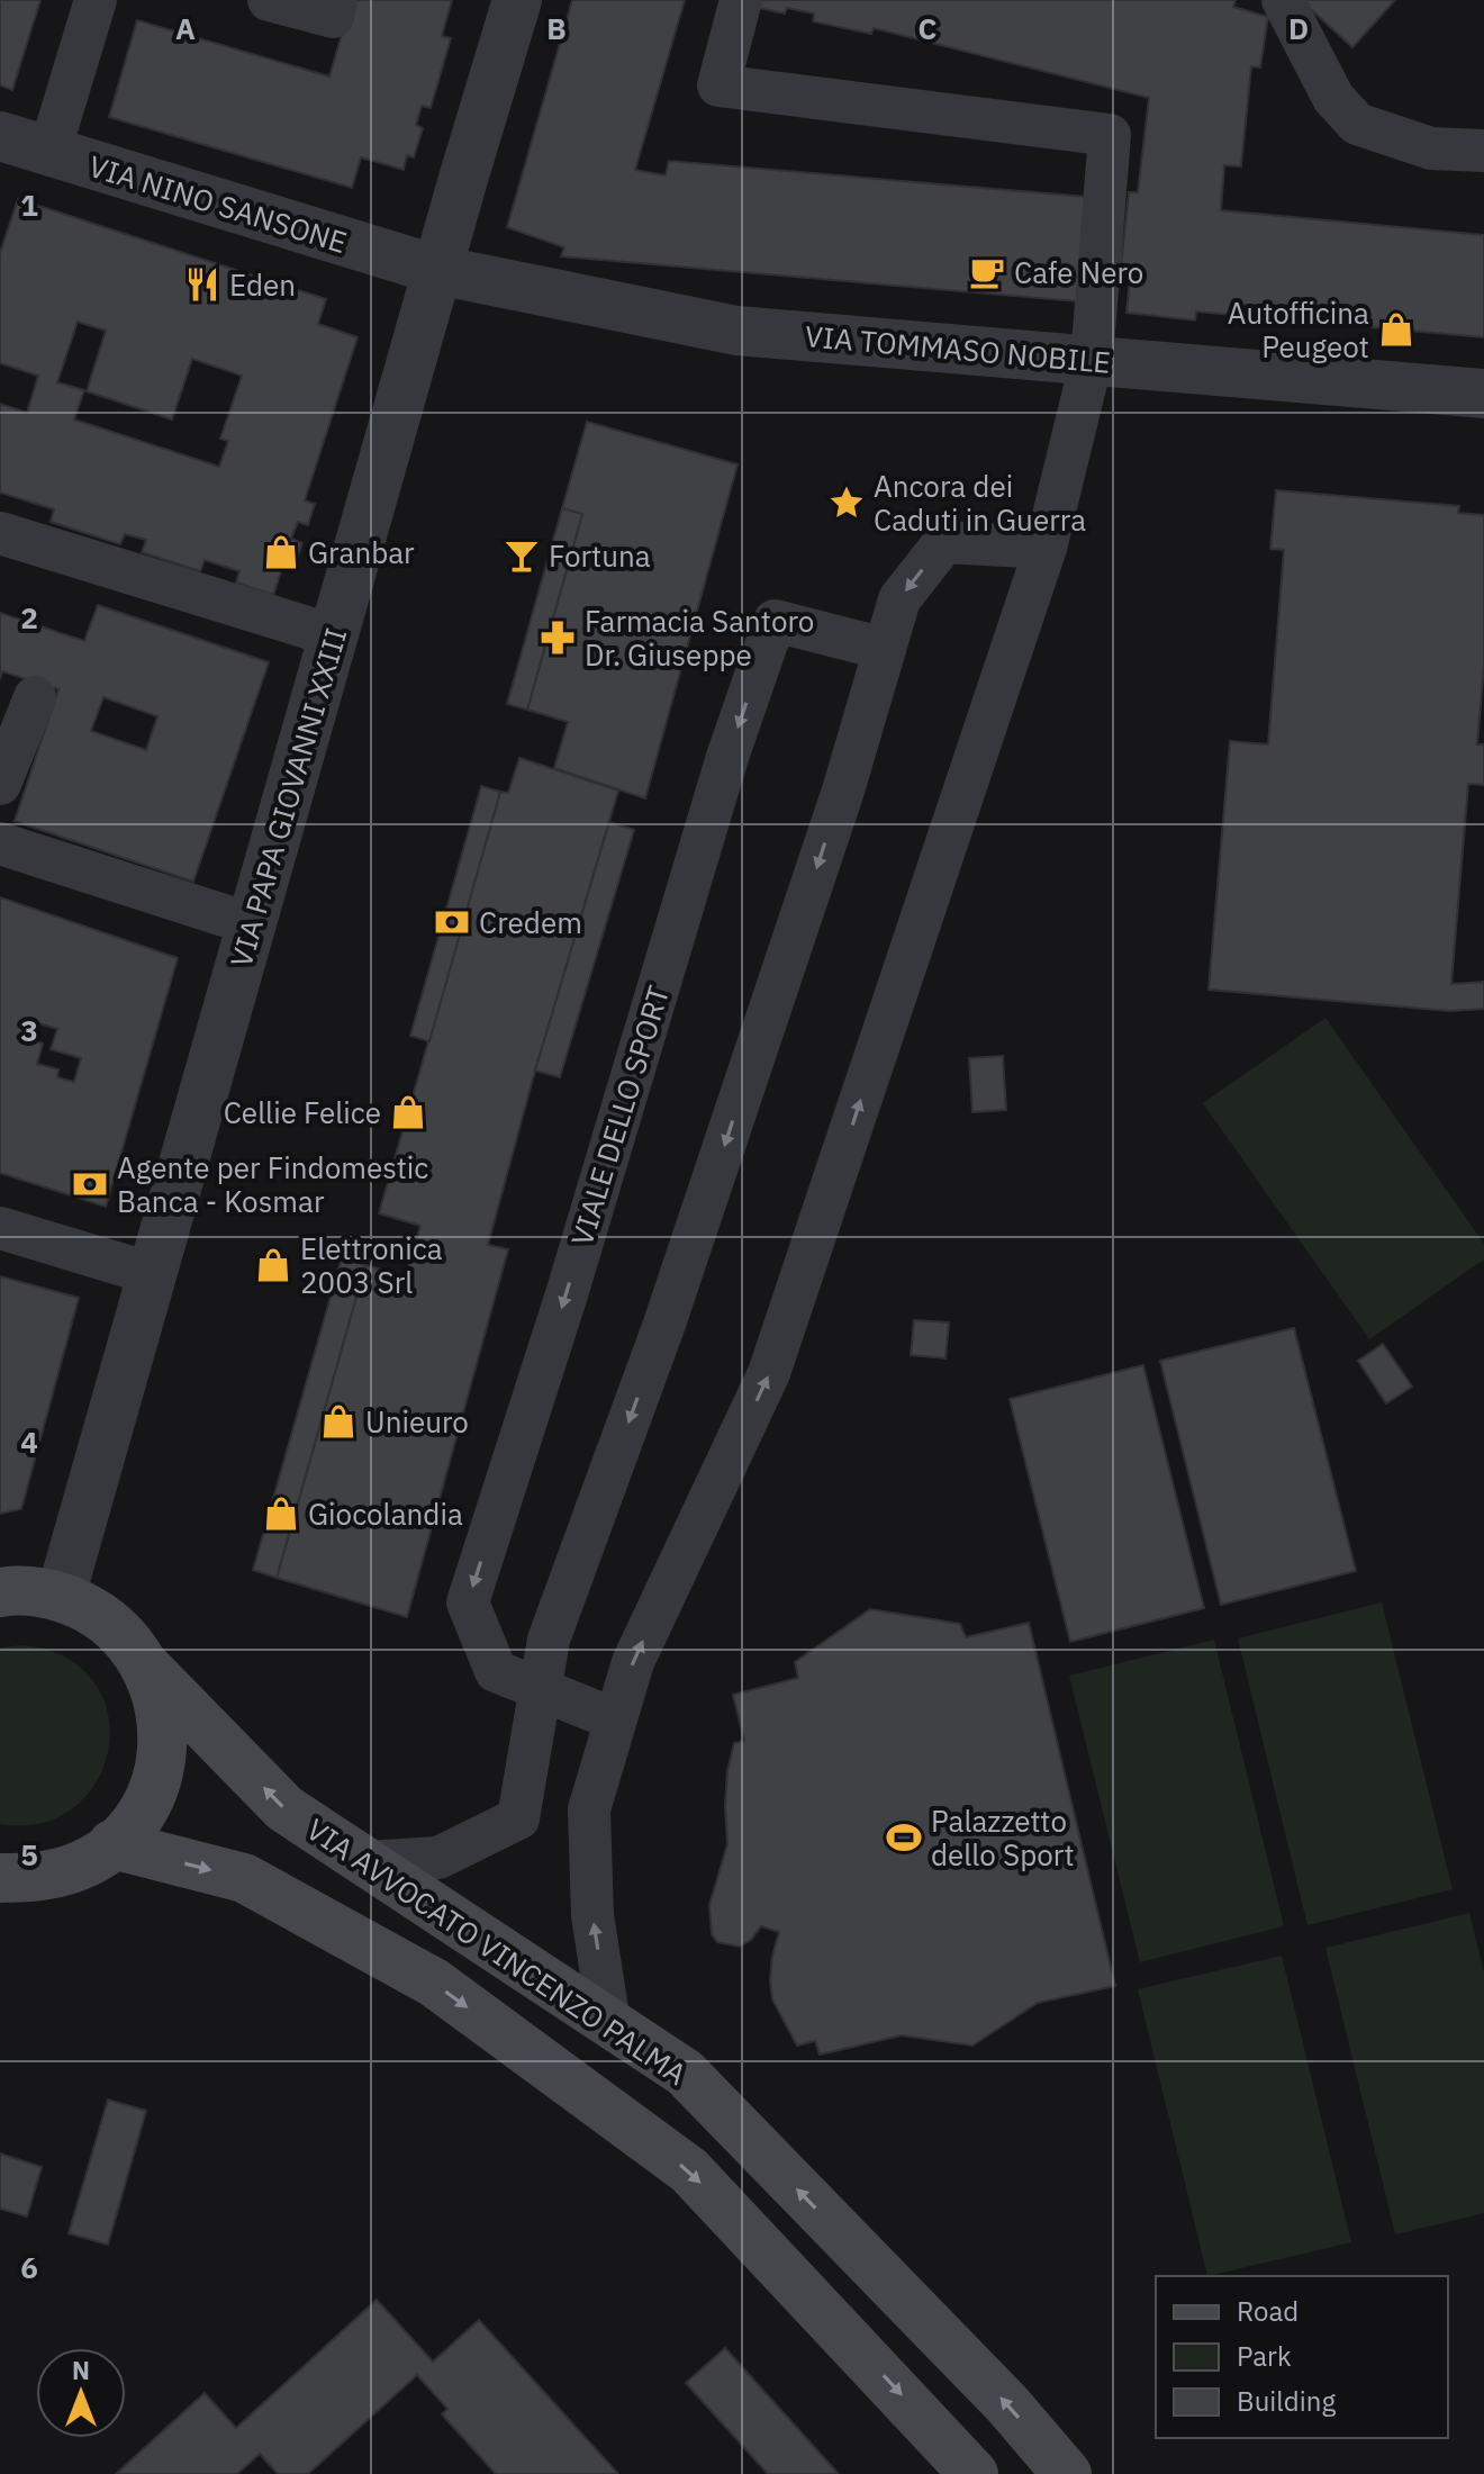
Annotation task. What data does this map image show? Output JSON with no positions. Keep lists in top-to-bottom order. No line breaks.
{"streets":{"main road":["VIA AVVOCATO VINCENZO PALMA"],"street":["VIA NINO SANSONE","VIA TOMMASO NOBILE","VIA PAPA GIOVANNI XXIII","VIALE DELLO SPORT"]},"crossings":[["VIA NINO SANSONE","VIA TOMMASO NOBILE"],["VIA NINO SANSONE","VIA PAPA GIOVANNI XXIII"],["VIA TOMMASO NOBILE","VIA PAPA GIOVANNI XXIII"]],"places":{"cafe":["Cafe Nero"],"restaurant":["Eden"],"shop":["Autofficina Peugeot","Granbar","Cellie Felice","Elettronica 2003 Srl","Unieuro","Giocolandia"],"place":["Ancora dei Caduti in Guerra"],"bar":["Fortuna"],"pharmacy":["Farmacia Santoro Dr. Giuseppe"],"bank":["Credem","Agente per Findomestic Banca - Kosmar"],"sports":["Palazzetto dello Sport"]},"legend":["Road","Park","Building"],"north":"top","grid":{"columns":["A","B","C","D"],"rows":["1","2","3","4","5","6"]}}
